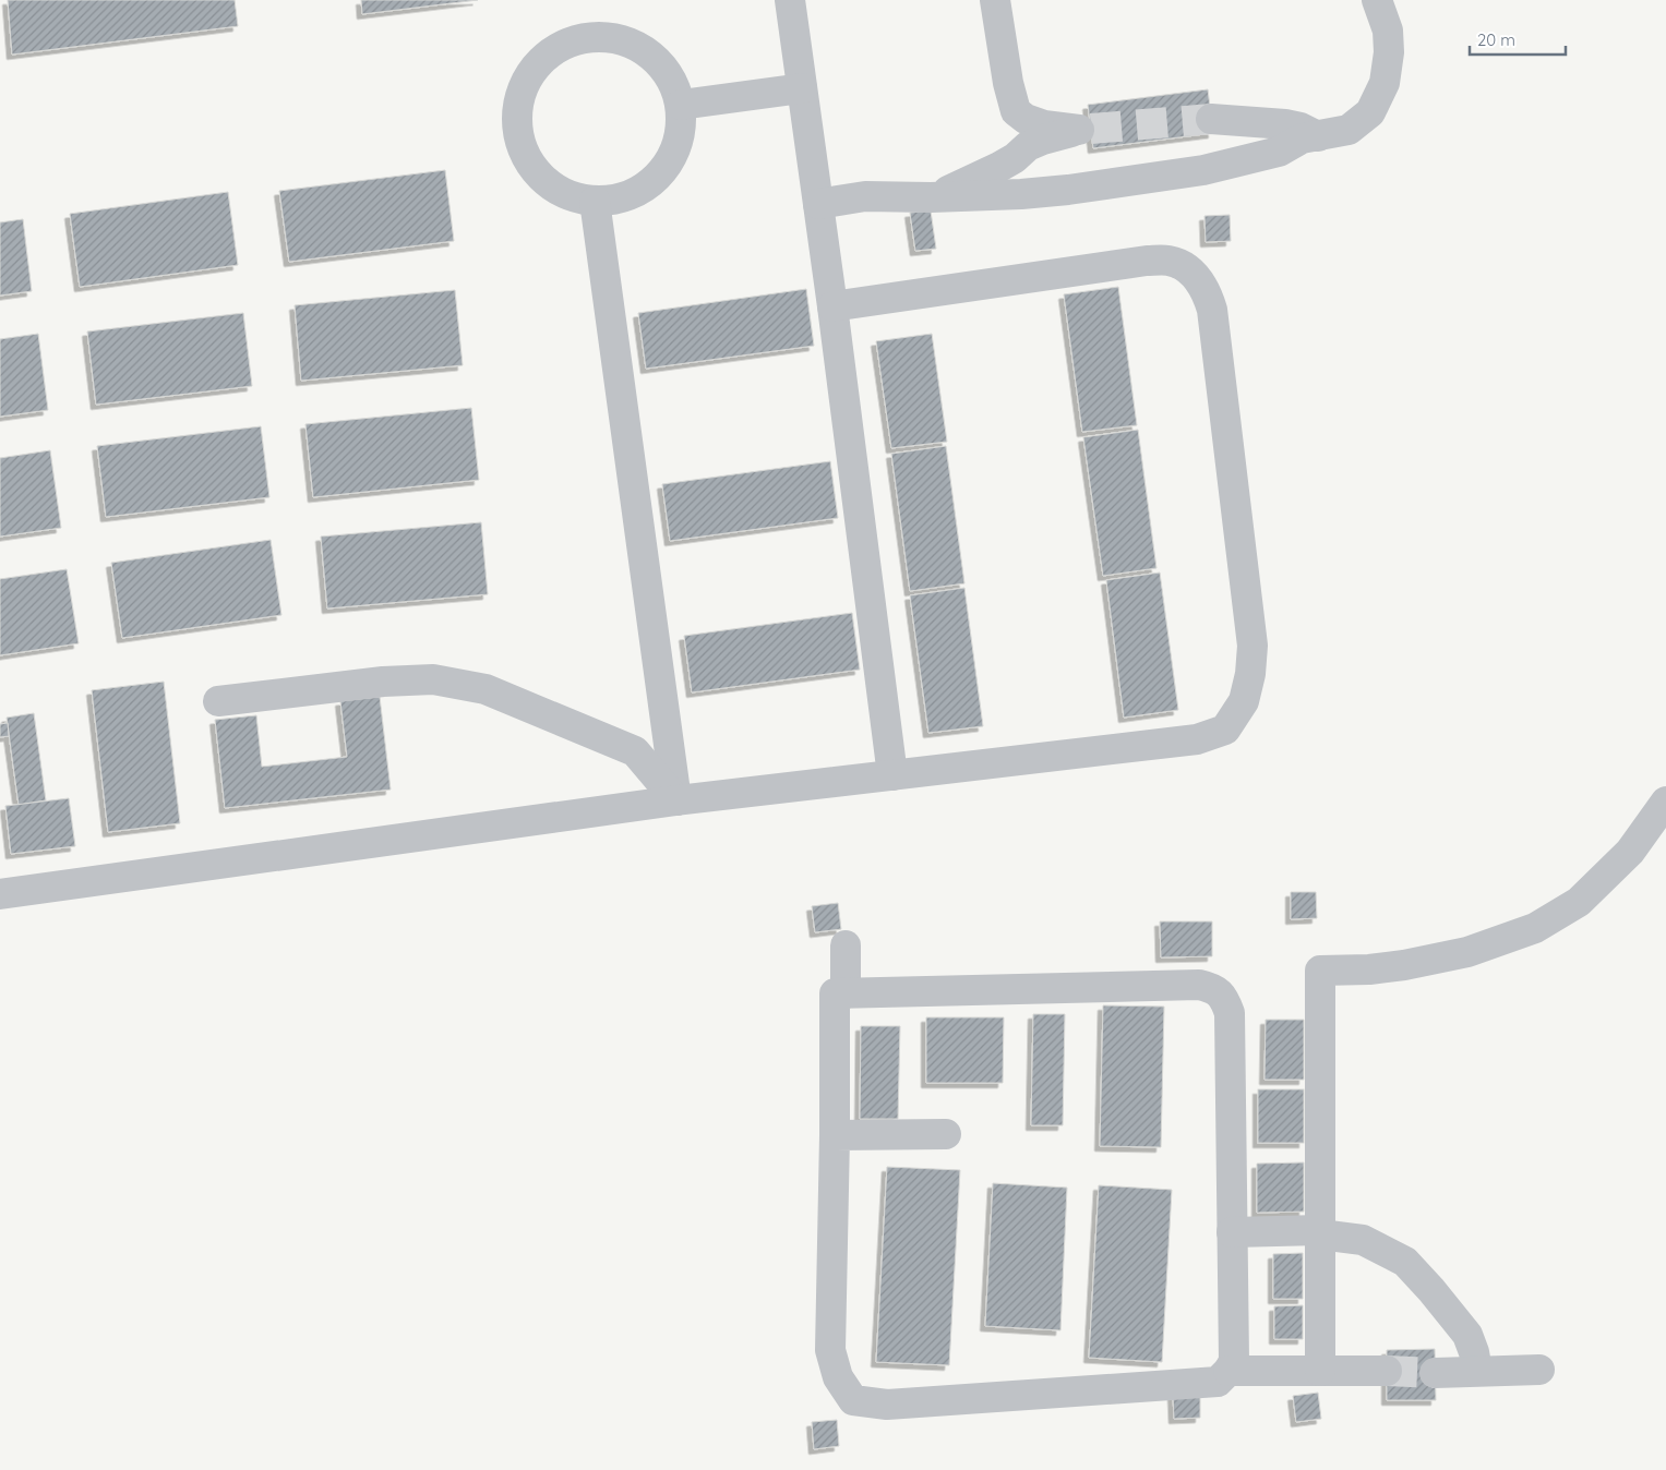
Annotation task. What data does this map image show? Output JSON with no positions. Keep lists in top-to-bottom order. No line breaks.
{"scale_bar":"20 m"}
